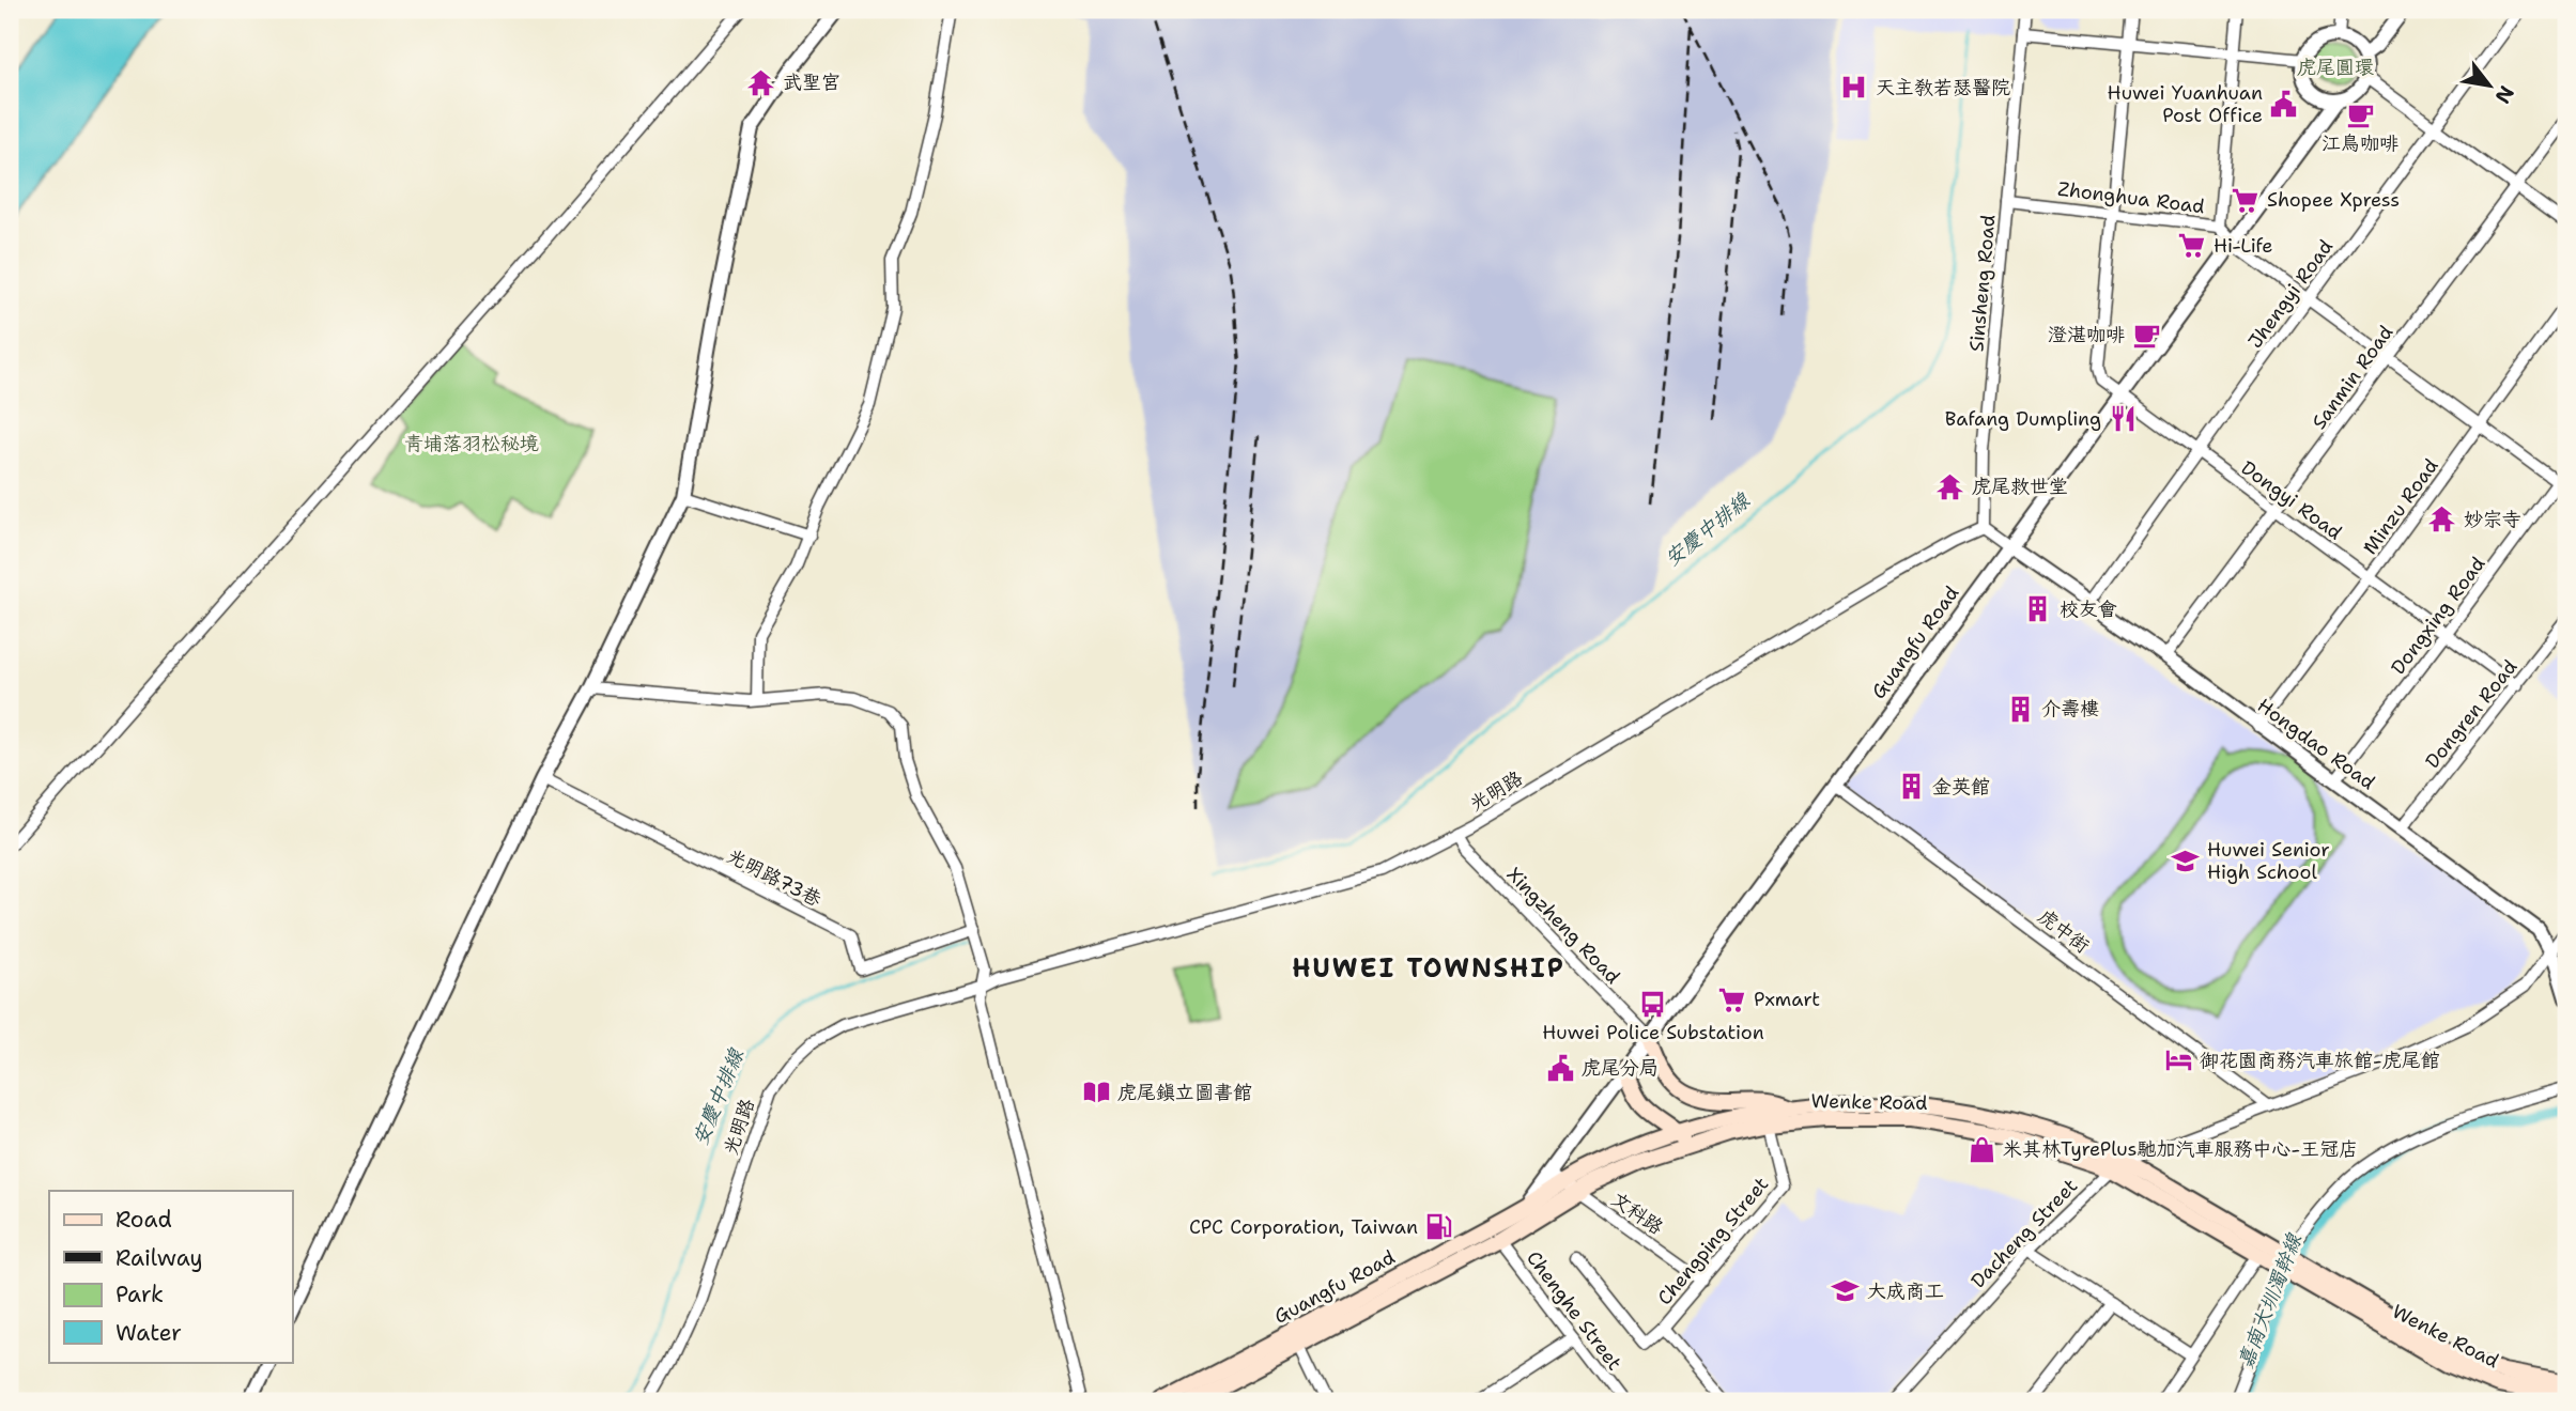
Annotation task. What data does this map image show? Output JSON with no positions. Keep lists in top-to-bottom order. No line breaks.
{"streets":{"main road":["Guangfu Road","Wenke Road"],"street":["Zhonghua Road","Sinsheng Road","Jhengyi Road","Sanmin Road","Dongyi Road","Minzu Road","Dongxing Road","Dongren Road","Hongdao Road","光明路","光明路73巷","Xingzheng Road","虎中街","文科路","Dacheng Street","Chengping Street","Chenghe Street"]},"crossings":[["Zhonghua Road","Sinsheng Road"],["Zhonghua Road","Jhengyi Road"],["Zhonghua Road","Sanmin Road"],["Zhonghua Road","Dongyi Road"],["Zhonghua Road","Minzu Road"],["Zhonghua Road","Dongxing Road"],["Zhonghua Road","Guangfu Road"],["Sinsheng Road","光明路"],["Jhengyi Road","Dongyi Road"],["Jhengyi Road","Hongdao Road"],["Sanmin Road","Dongyi Road"],["Sanmin Road","Hongdao Road"],["Dongyi Road","Minzu Road"],["Dongyi Road","Dongxing Road"],["Dongyi Road","Guangfu Road"],["Dongyi Road","Dongren Road"],["Minzu Road","Hongdao Road"],["Dongxing Road","Hongdao Road"],["Guangfu Road","Hongdao Road"],["Guangfu Road","Xingzheng Road"],["Guangfu Road","虎中街"],["Guangfu Road","Wenke Road"],["Guangfu Road","文科路"],["Guangfu Road","Chenghe Street"],["Dongren Road","Hongdao Road"],["Hongdao Road","Dacheng Street"],["光明路","Xingzheng Road"],["虎中街","Dacheng Street"],["Wenke Road","文科路"],["Wenke Road","Dacheng Street"],["Wenke Road","Chengping Street"],["Wenke Road","Chenghe Street"],["文科路","Chengping Street"]],"districts":["HUWEI TOWNSHIP"],"water":["安慶中排線","嘉南大圳濁幹線"],"parks":["虎尾圓環","青埔落羽松秘境"],"places":{"temple":["武聖宮","虎尾救世堂","妙宗寺"],"hospital":["天主教若瑟醫院"],"public building":["Huwei Yuanhuan Post Office","虎尾分局"],"cafe":["江鳥咖啡","澄湛咖啡"],"supermarket":["Shopee Xpress","Hi-Life","Pxmart"],"restaurant":["Bafang Dumpling"],"building":["校友會","介壽樓","金英館"],"school or university":["Huwei Senior High School","大成商工"],"bus stop":["Huwei Police Substation"],"hotel":["御花園商務汽車旅館-虎尾館"],"library":["虎尾鎮立圖書館"],"shop":["米其林TyrePlus馳加汽車服務中心-王冠店"],"fuel station":["CPC Corporation, Taiwan"]},"legend":["Road","Railway","Park","Water"],"north":"bottom right"}
